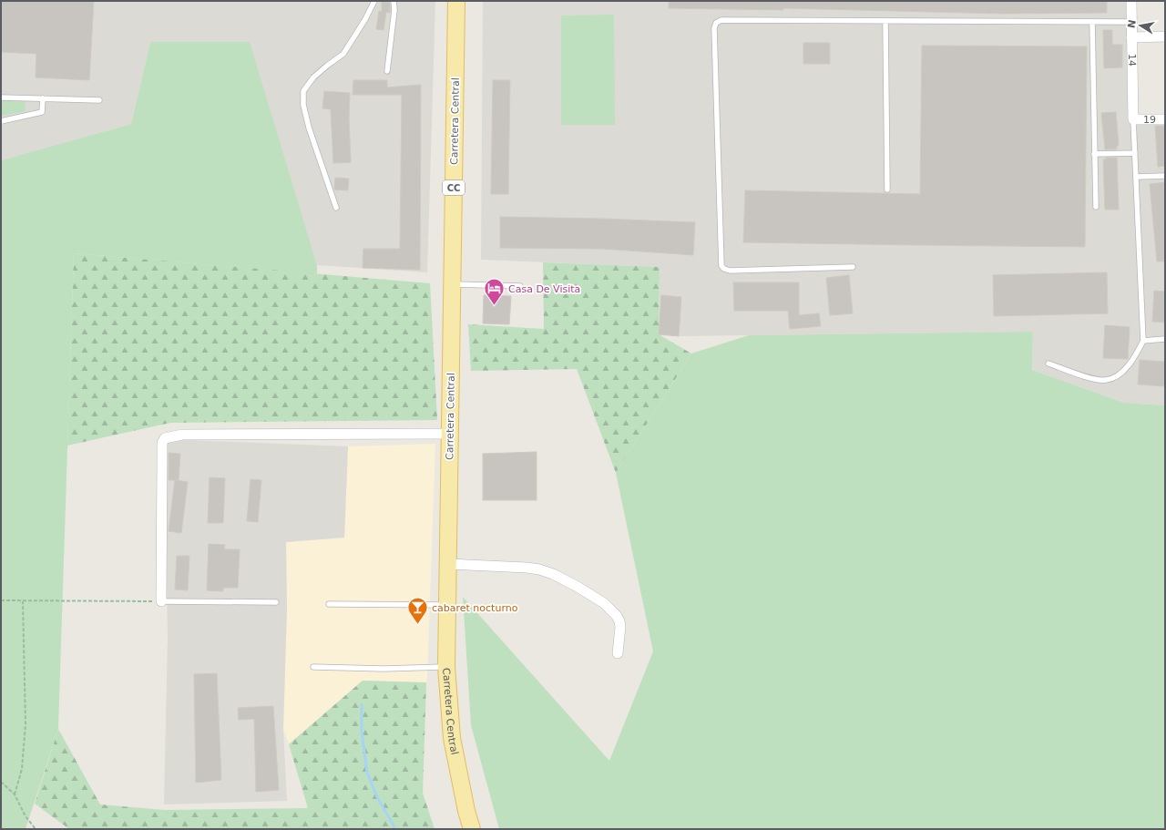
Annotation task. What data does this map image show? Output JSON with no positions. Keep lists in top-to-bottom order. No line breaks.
{"streets":{"main road":["Carretera Central","CC"],"street":["14","19"]},"crossings":[["14","19"]],"places":{"hotel":["Casa De Visita"],"bar":["cabaret nocturno"]},"north":"left"}
